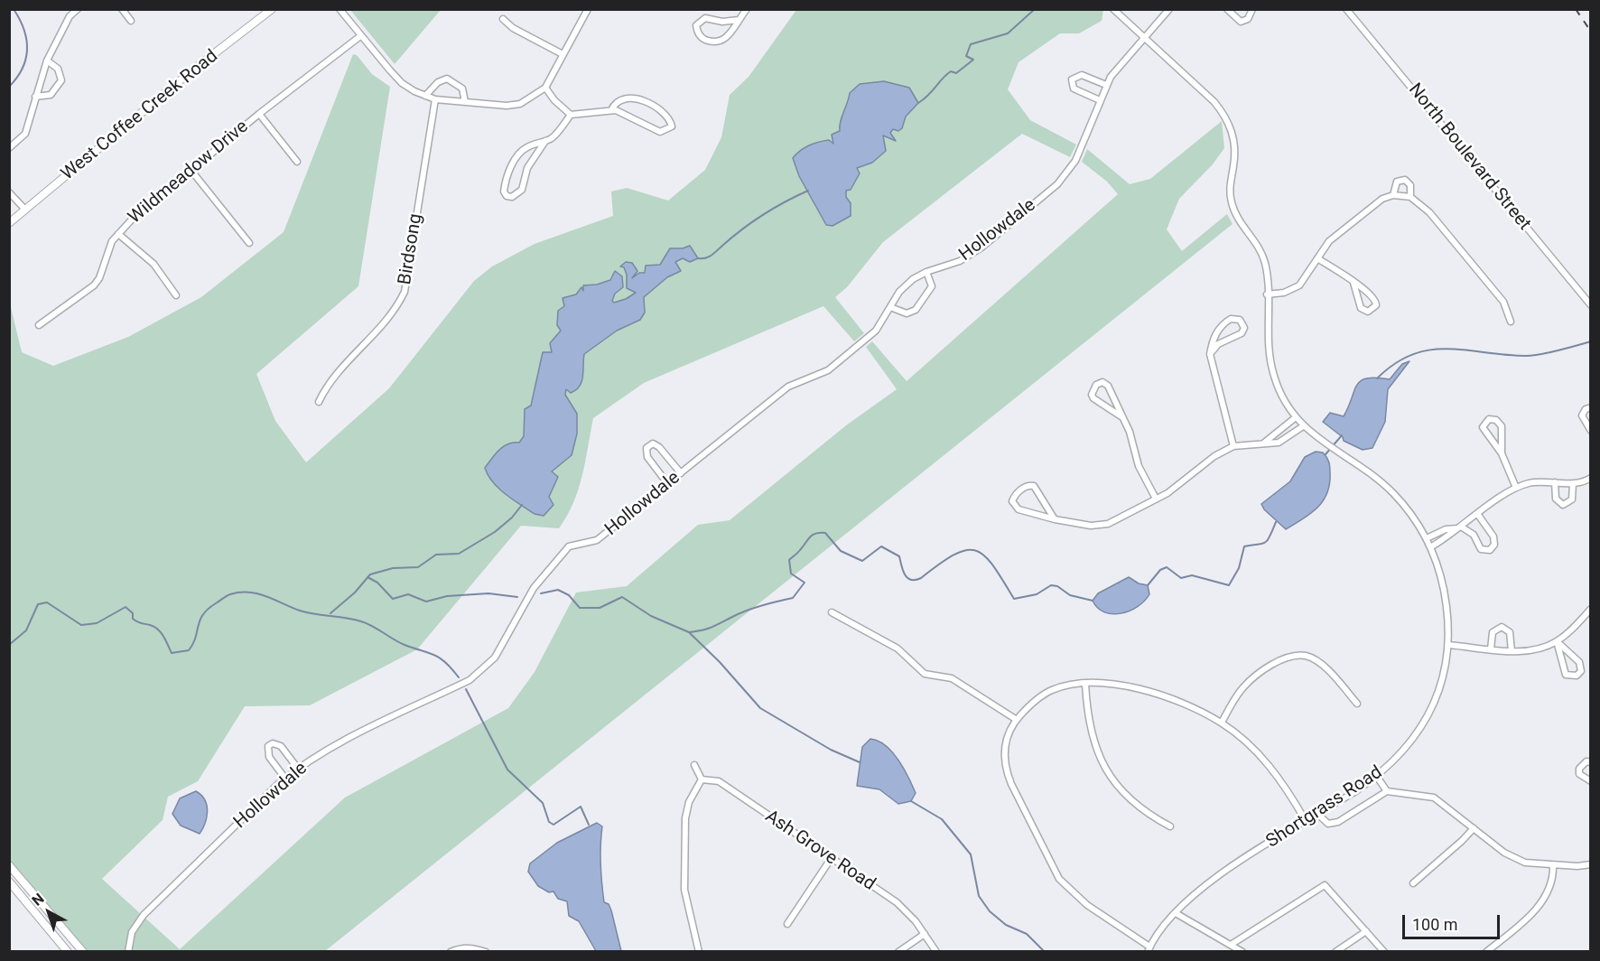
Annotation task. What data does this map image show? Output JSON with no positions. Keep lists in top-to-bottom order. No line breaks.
{"streets":{"street":["West Coffee Creek Road","North Boulevard Street","Wildmeadow Drive","Hollowdale","Birdsong","Shortgrass Road","Ash Grove Road"]},"crossings":[["Hollowdale","Shortgrass Road"]],"scale_bar":"100 m","north":"top left"}
